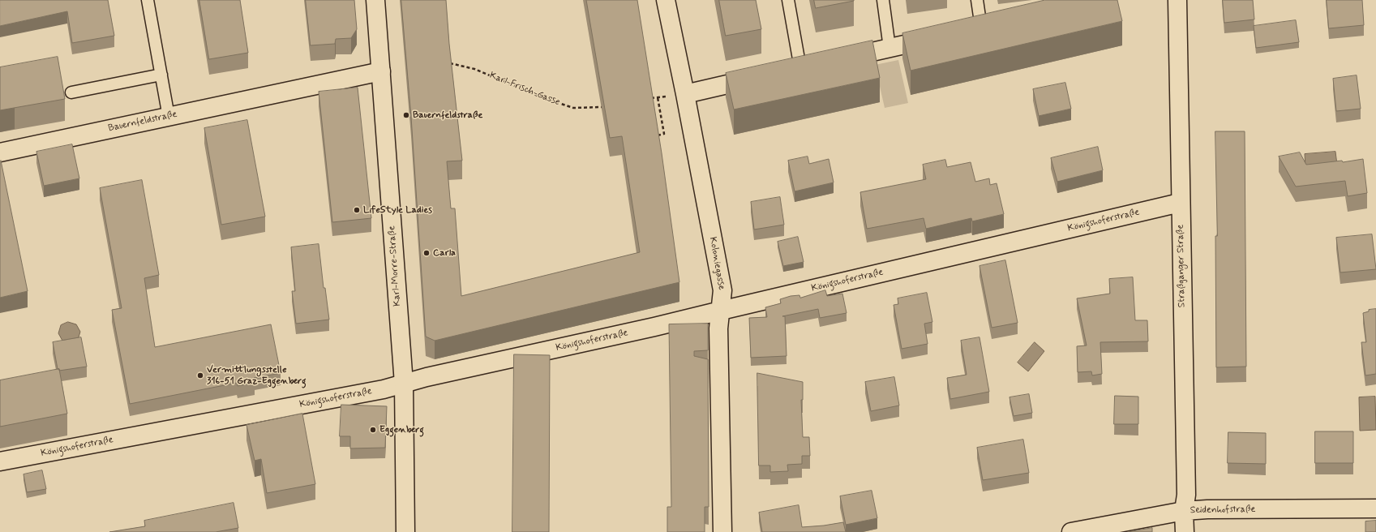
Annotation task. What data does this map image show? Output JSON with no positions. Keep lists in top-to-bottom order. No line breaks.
{"streets":{"street":["Bauernfeldstraße","Königshoferstraße","Koloniegasse","Karl-Morre-Straße","Straßganger Straße","Seidenhofstraße"],"path":["Karl-Frisch-Gasse"]},"crossings":[["Bauernfeldstraße","Karl-Morre-Straße"],["Königshoferstraße","Koloniegasse"],["Königshoferstraße","Karl-Morre-Straße"],["Königshoferstraße","Straßganger Straße"],["Straßganger Straße","Seidenhofstraße"]],"places":["Bauernfeldstraße","LifeStyle Ladies","Carla","Vermittlungsstelle 316-51 Graz-Eggenberg","Eggenberg"]}
